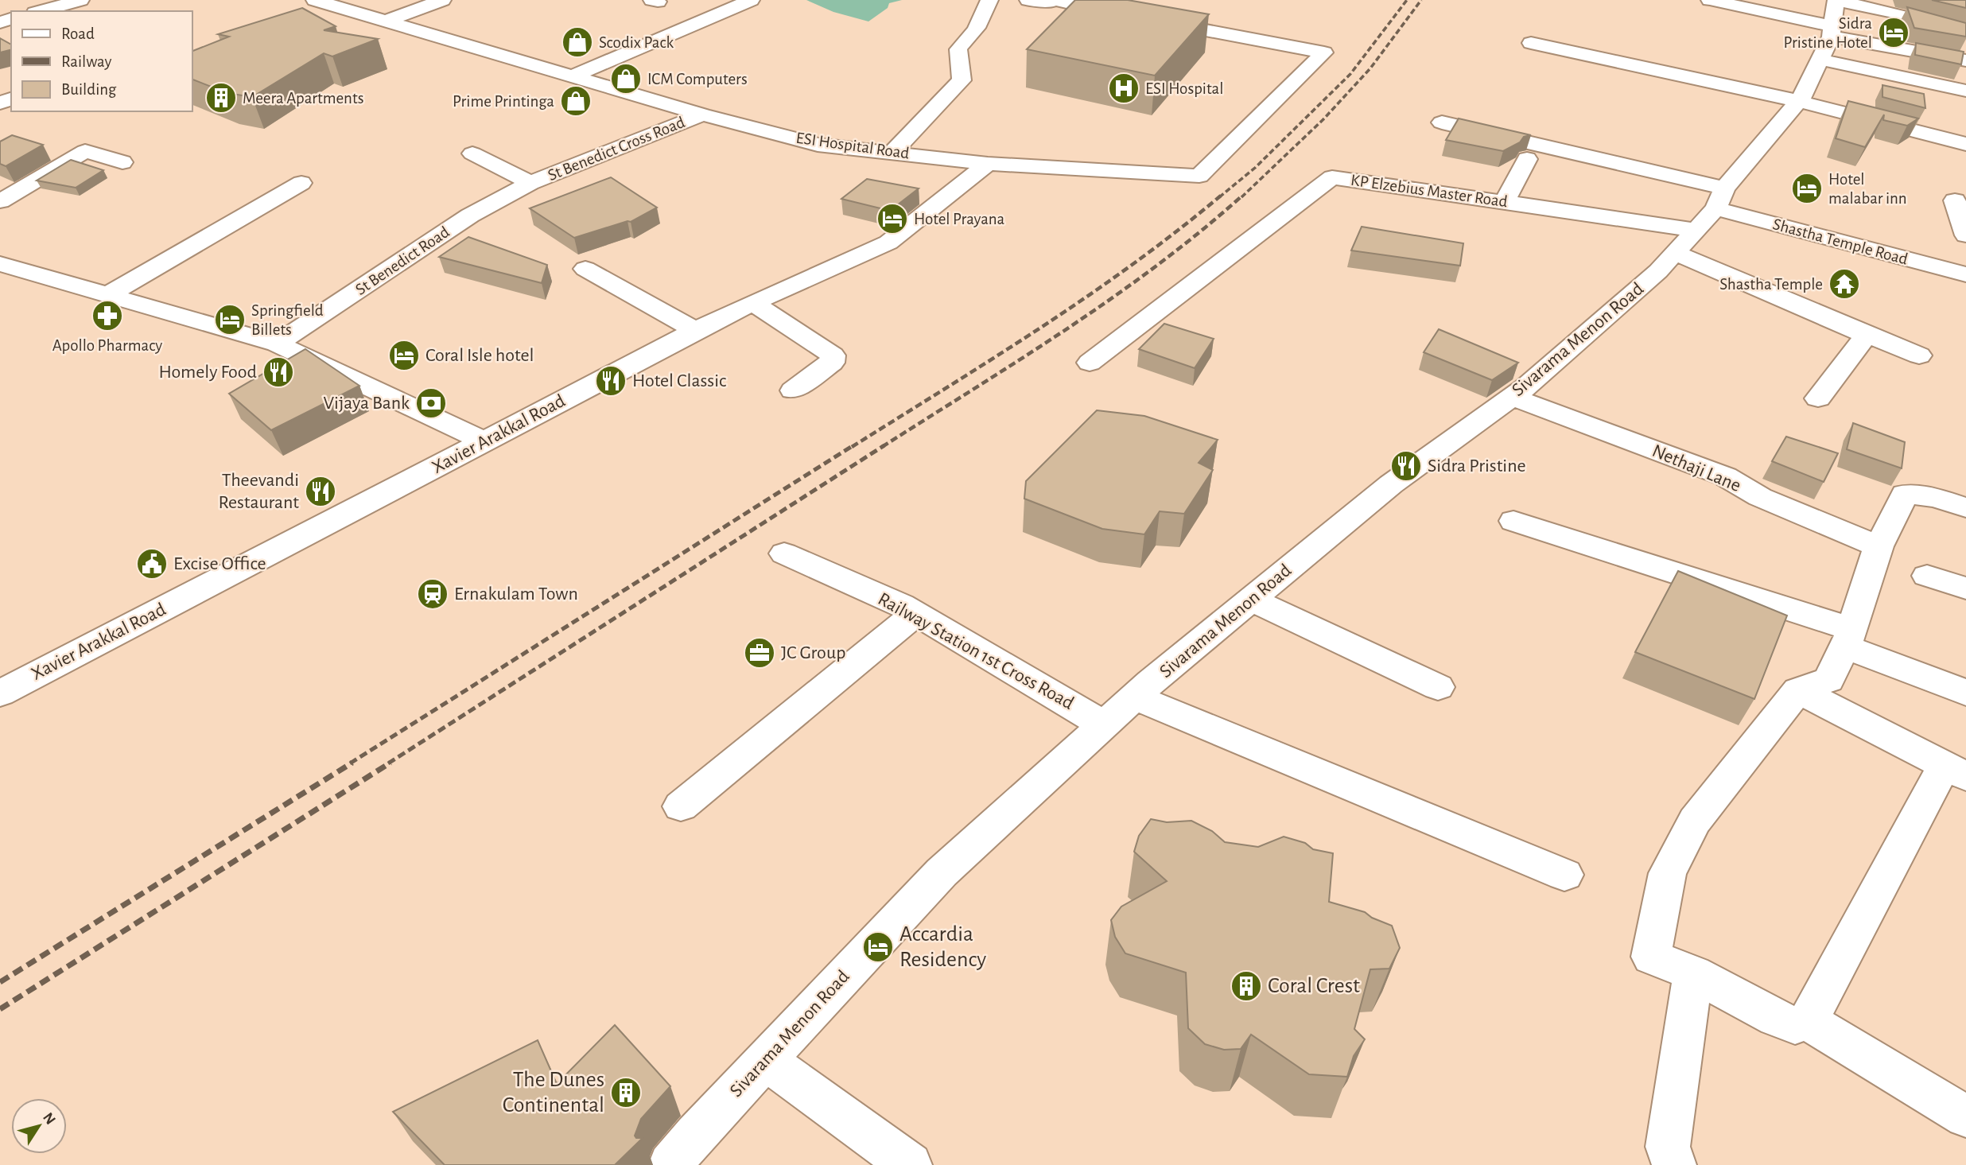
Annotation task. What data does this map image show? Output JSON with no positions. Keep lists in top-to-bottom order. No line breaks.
{"streets":{"street":["ESI Hospital Road","St Benedict Cross Road","KP Elzebius Master Road","Shastha Temple Road","St Benedict Road","Sivarama Menon Road","Xavier Arakkal Road","Nethaji Lane","Railway Station 1st Cross Road"]},"crossings":[["ESI Hospital Road","St Benedict Cross Road"],["ESI Hospital Road","Xavier Arakkal Road"],["St Benedict Cross Road","St Benedict Road"],["KP Elzebius Master Road","Shastha Temple Road"],["KP Elzebius Master Road","Sivarama Menon Road"],["Shastha Temple Road","Sivarama Menon Road"],["Sivarama Menon Road","Nethaji Lane"],["Sivarama Menon Road","Railway Station 1st Cross Road"]],"places":{"hotel":["Sidra Pristine Hotel","Hotel malabar inn","Hotel Prayana","Springfield Billets","Coral Isle hotel","Accardia Residency"],"shop":["Scodix Pack","ICM Computers","Prime Printinga"],"hospital":["ESI Hospital"],"building":["Meera Apartments","Coral Crest","The Dunes Continental"],"temple":["Shastha Temple"],"pharmacy":["Apollo Pharmacy"],"restaurant":["Homely Food","Hotel Classic","Sidra Pristine","Theevandi Restaurant"],"bank":["Vijaya Bank"],"public building":["Excise Office"],"station":["Ernakulam Town"],"office":["JC Group"]},"legend":["Road","Railway","Building"],"north":"top right"}
